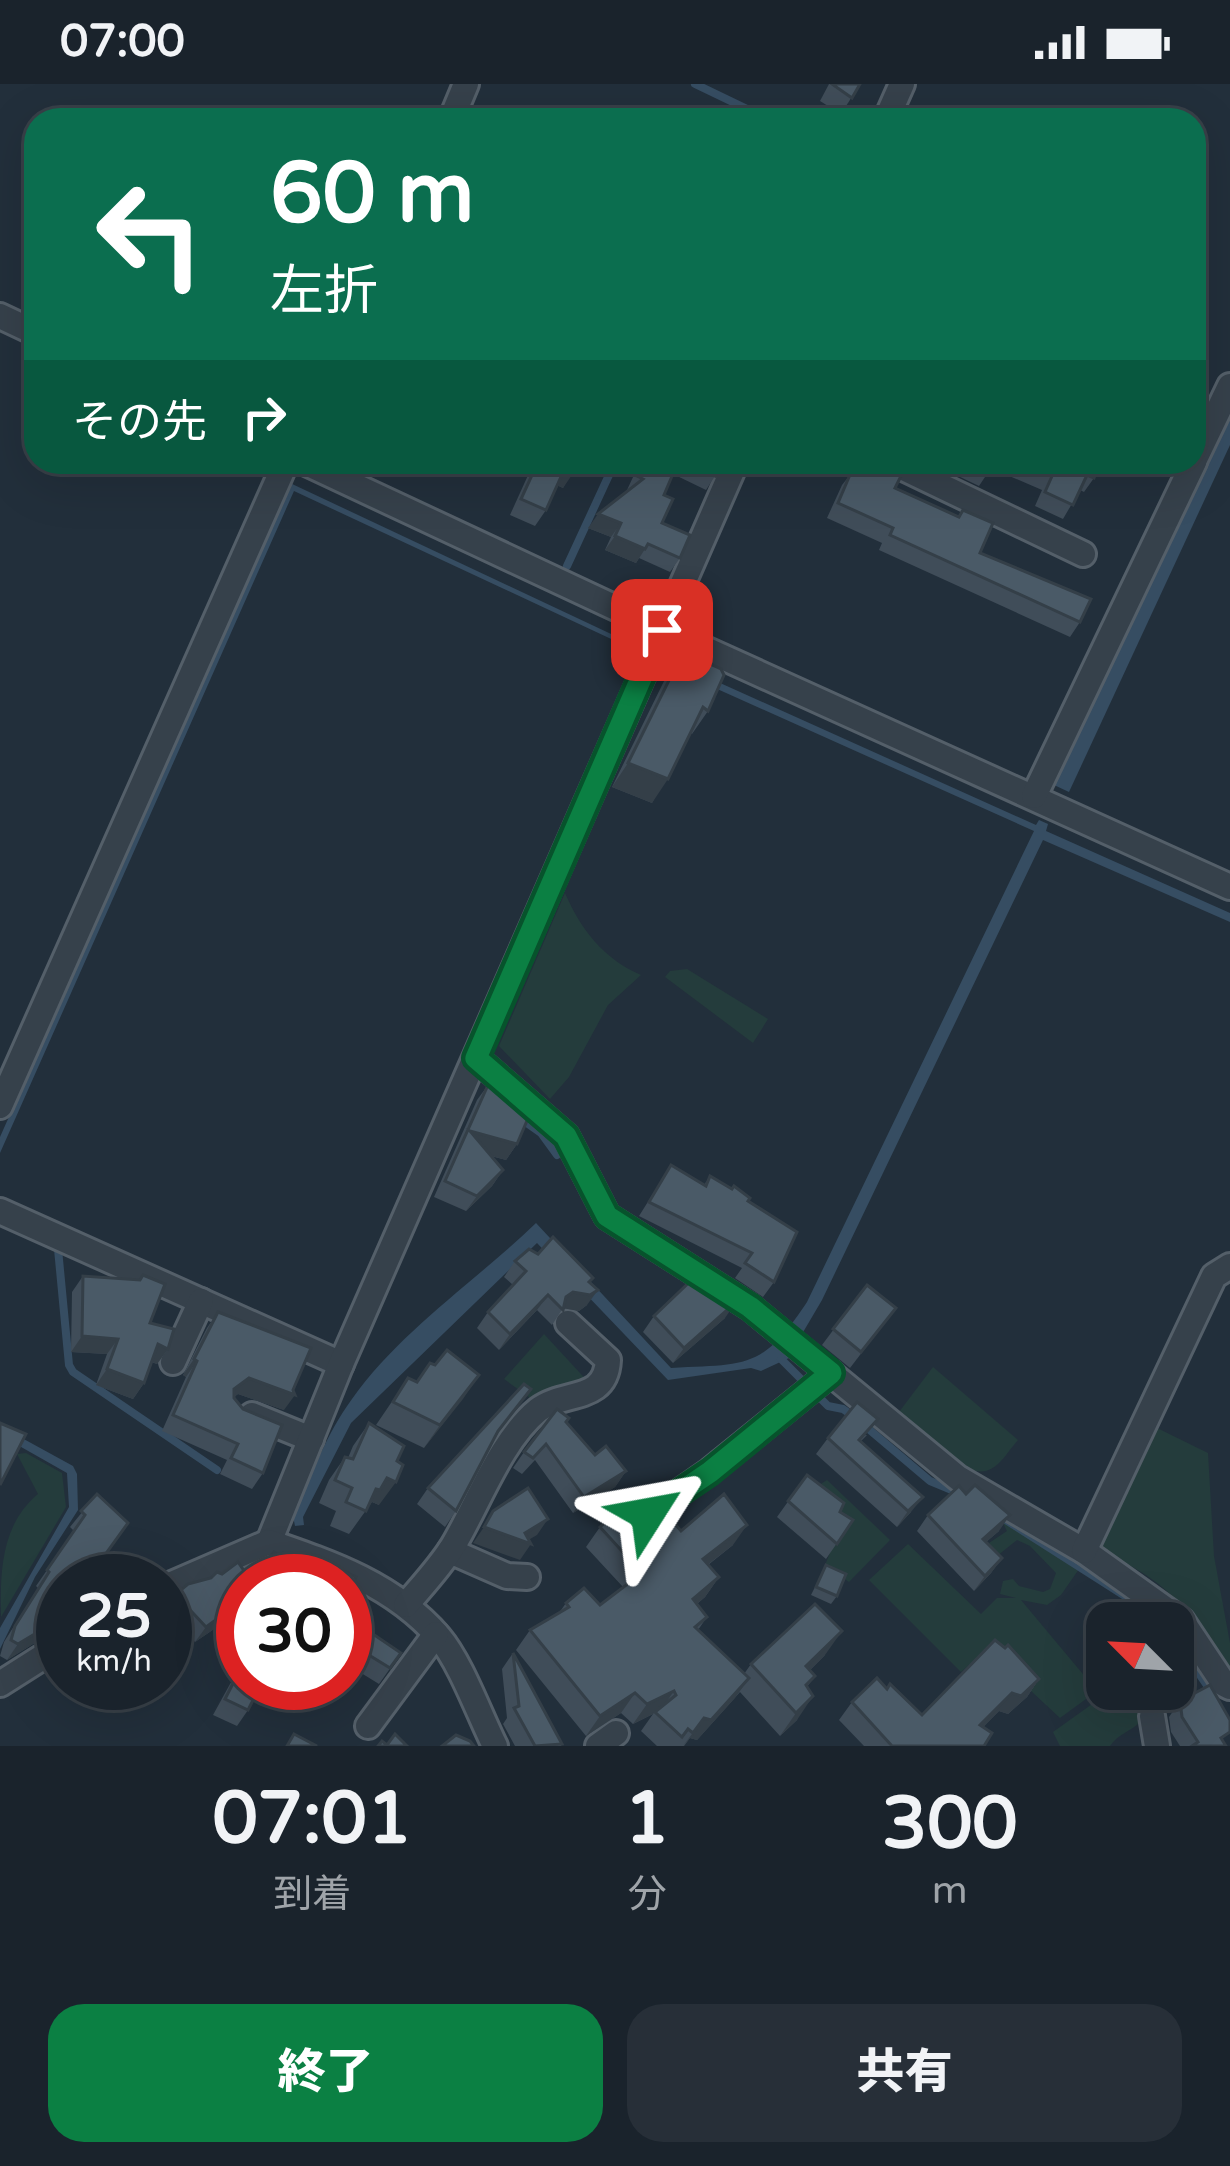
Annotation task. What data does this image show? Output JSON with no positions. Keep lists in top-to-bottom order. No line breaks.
{"north":"top left","page":{"status":"07:00","turn":["60 m","左折"],"then":"その先","speed":"25 km/h","limit":"30","eta":["07:01","到着","1","分","300","m"],"buttons":["終了","共有"]}}
